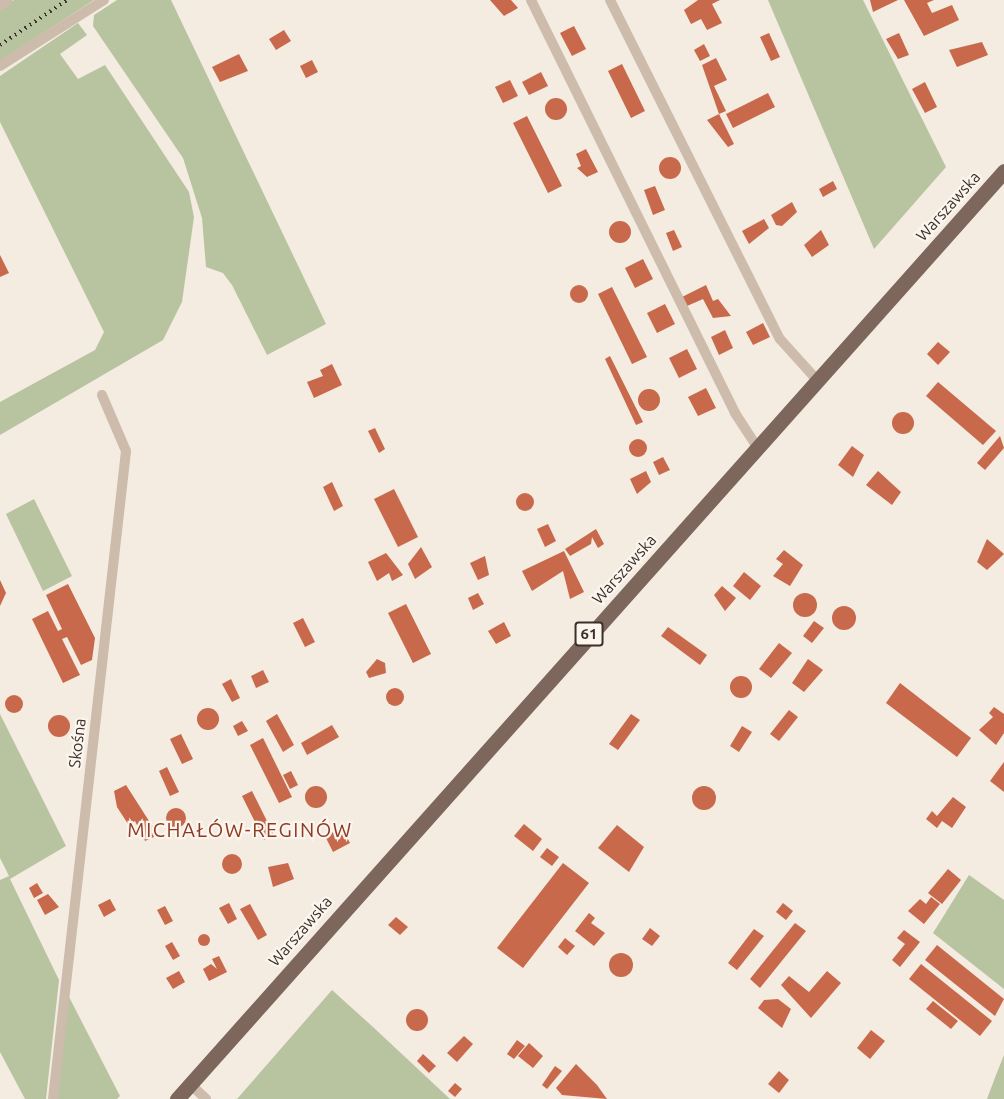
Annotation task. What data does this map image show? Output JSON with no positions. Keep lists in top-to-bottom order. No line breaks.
{"streets":{"main road":["Warszawska","61"],"street":["Skośna"]},"districts":["MICHAŁÓW-REGINÓW"]}
